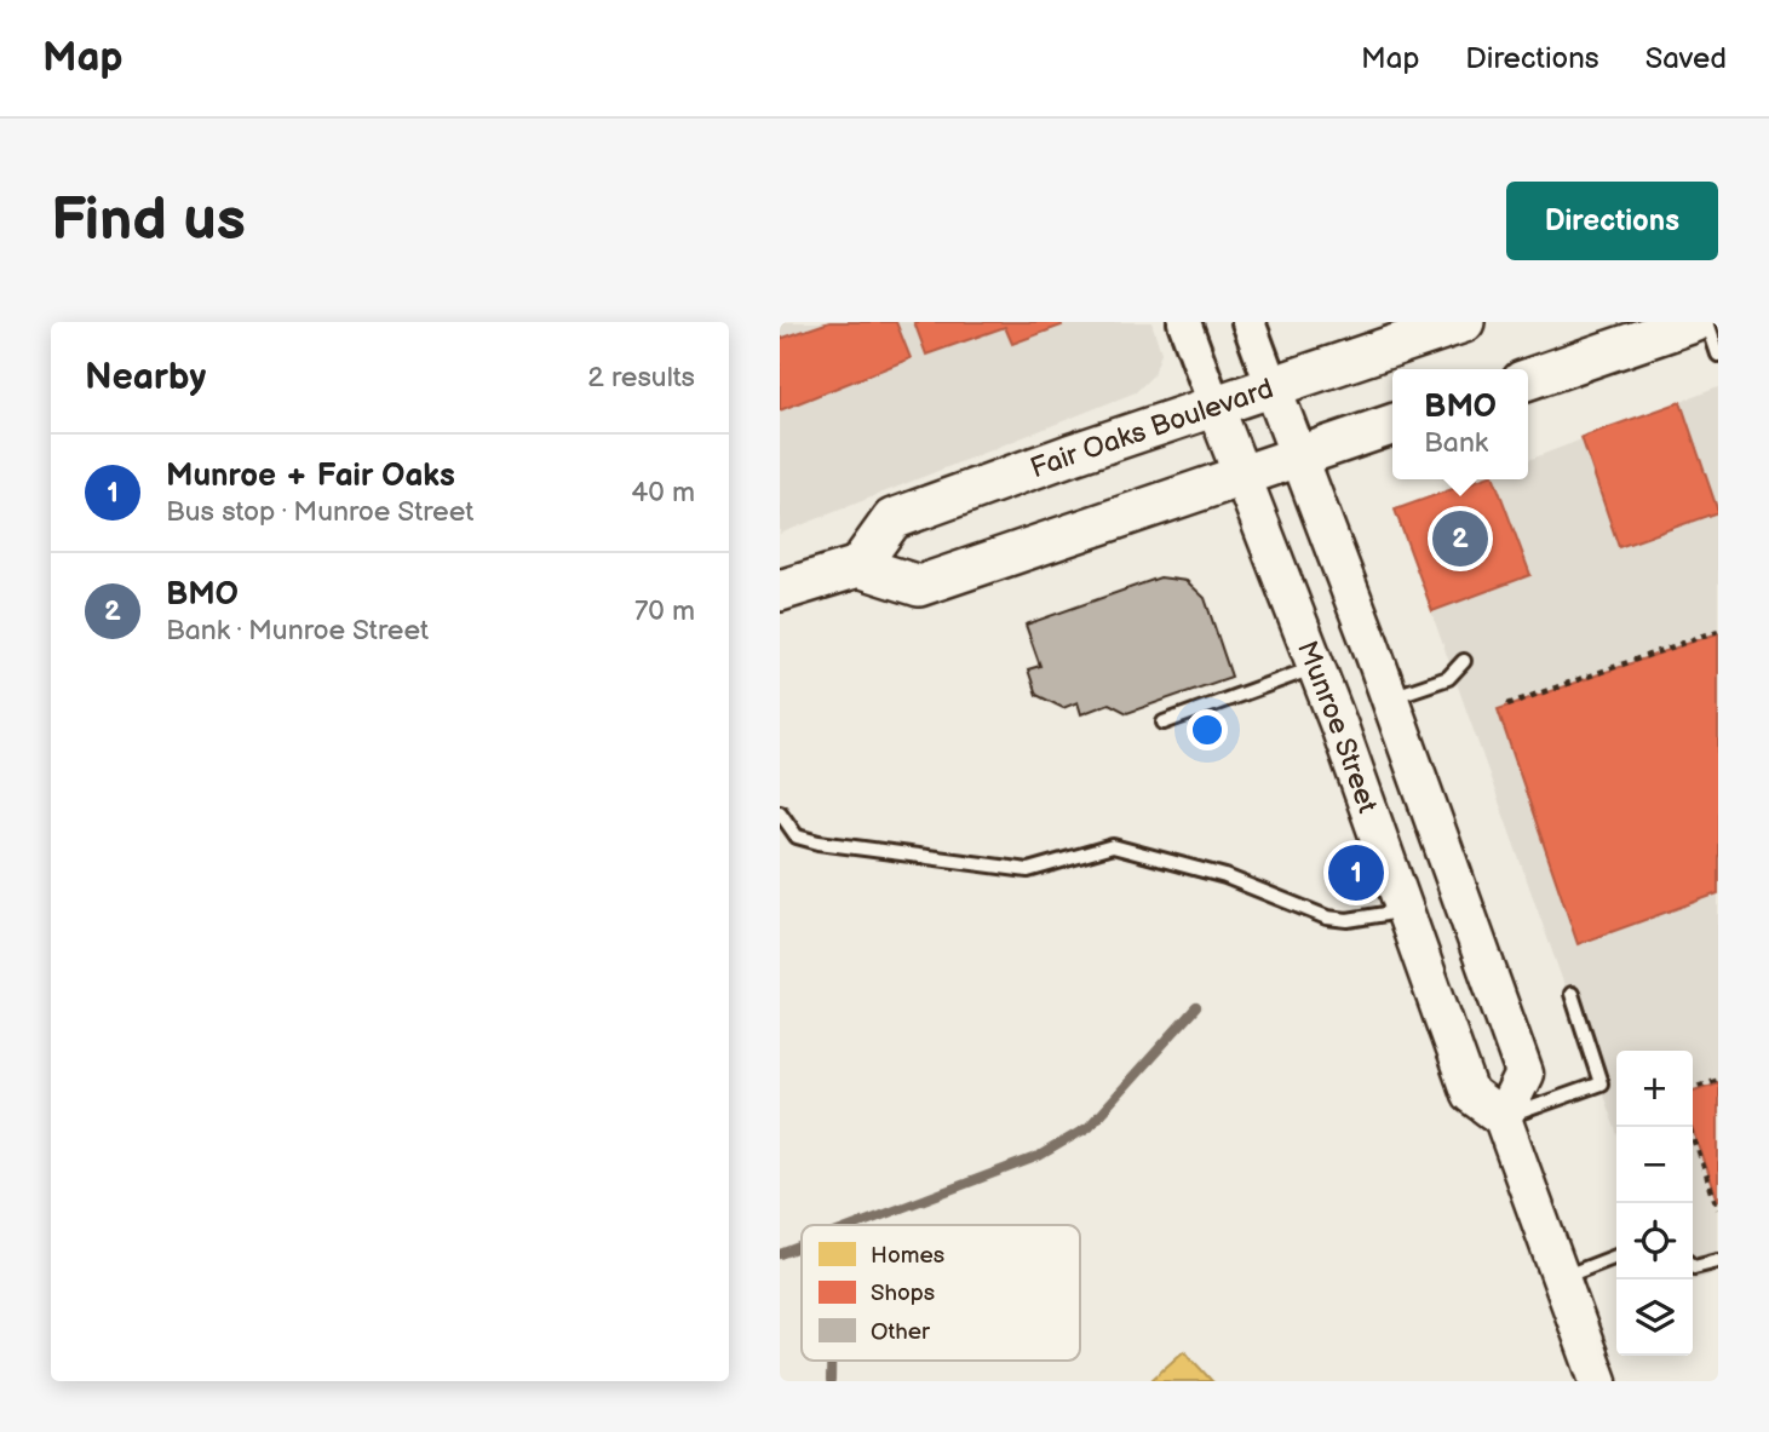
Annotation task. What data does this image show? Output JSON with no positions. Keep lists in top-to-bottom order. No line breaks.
{"streets":{"main road":["Fair Oaks Boulevard","Munroe Street"]},"crossings":[["Fair Oaks Boulevard","Munroe Street"]],"legend":["Homes","Shops","Other"],"page":{"header":"Map","nav":["Map","Directions","Saved"],"buttons":"Directions","title":"Find us","heading":["Nearby","2 results"],"popup":["BMO","Bank"],"list":[{"mark":"1","name":"Munroe + Fair Oaks","note":"Bus stop · Munroe Street","value":"40 m"},{"mark":"2","name":"BMO","note":"Bank · Munroe Street","value":"70 m"}],"pins":["2","1"],"map_buttons":["+","−"]}}
